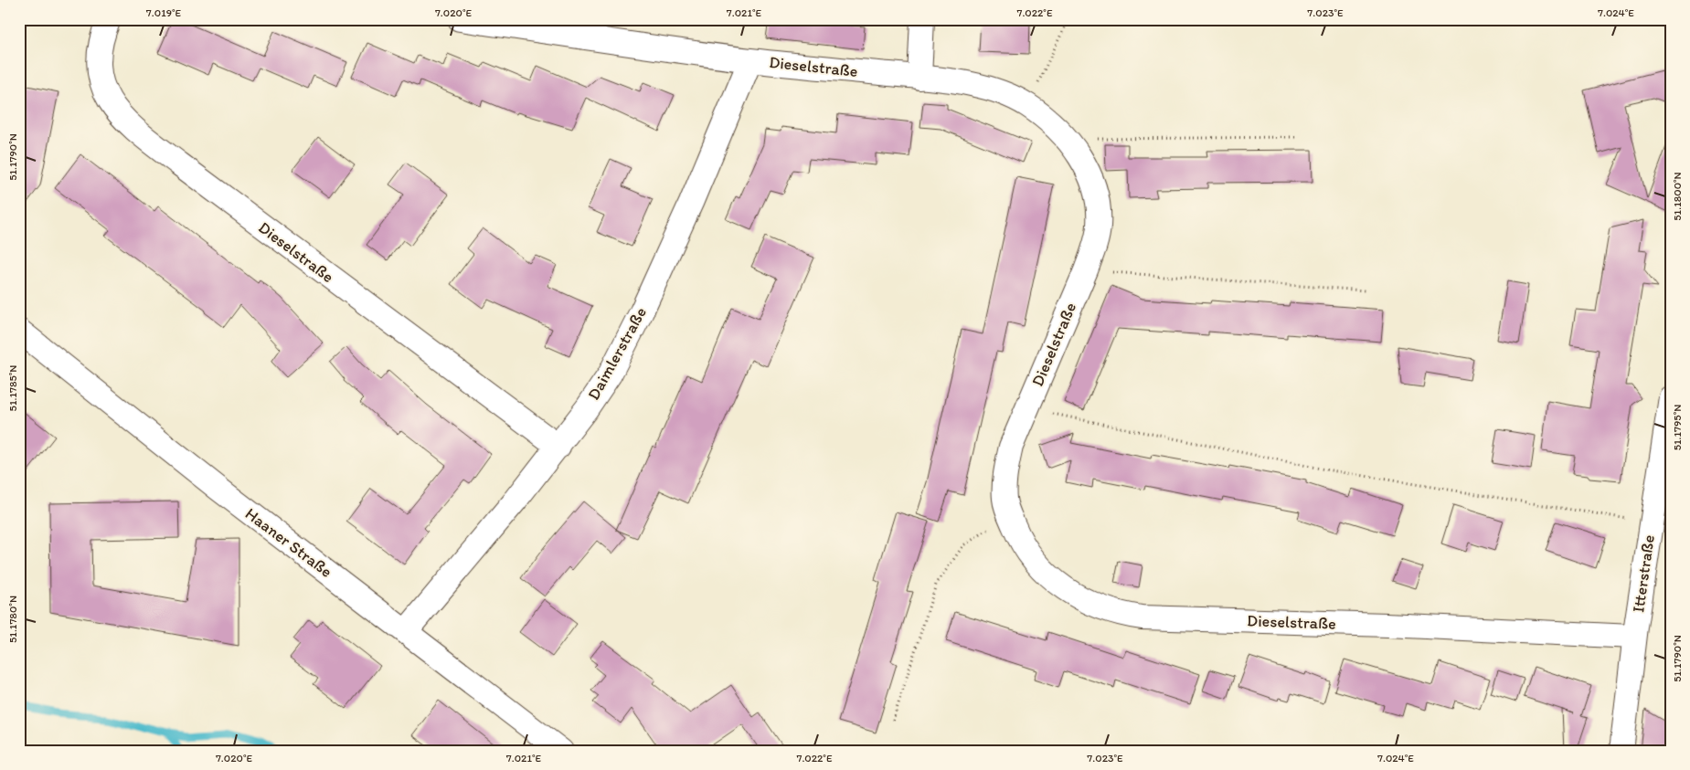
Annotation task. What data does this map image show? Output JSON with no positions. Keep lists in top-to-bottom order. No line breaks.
{"streets":{"street":["Dieselstraße","Daimlerstraße","Haaner Straße","Itterstraße"]},"crossings":[["Dieselstraße","Daimlerstraße"],["Dieselstraße","Itterstraße"],["Daimlerstraße","Haaner Straße"]],"coordinates":["7.019°E","7.020°E","7.021°E","7.022°E","7.023°E","7.024°E","51.1790°N","51.1800°N","51.1785°N","51.1795°N","51.1780°N"]}
